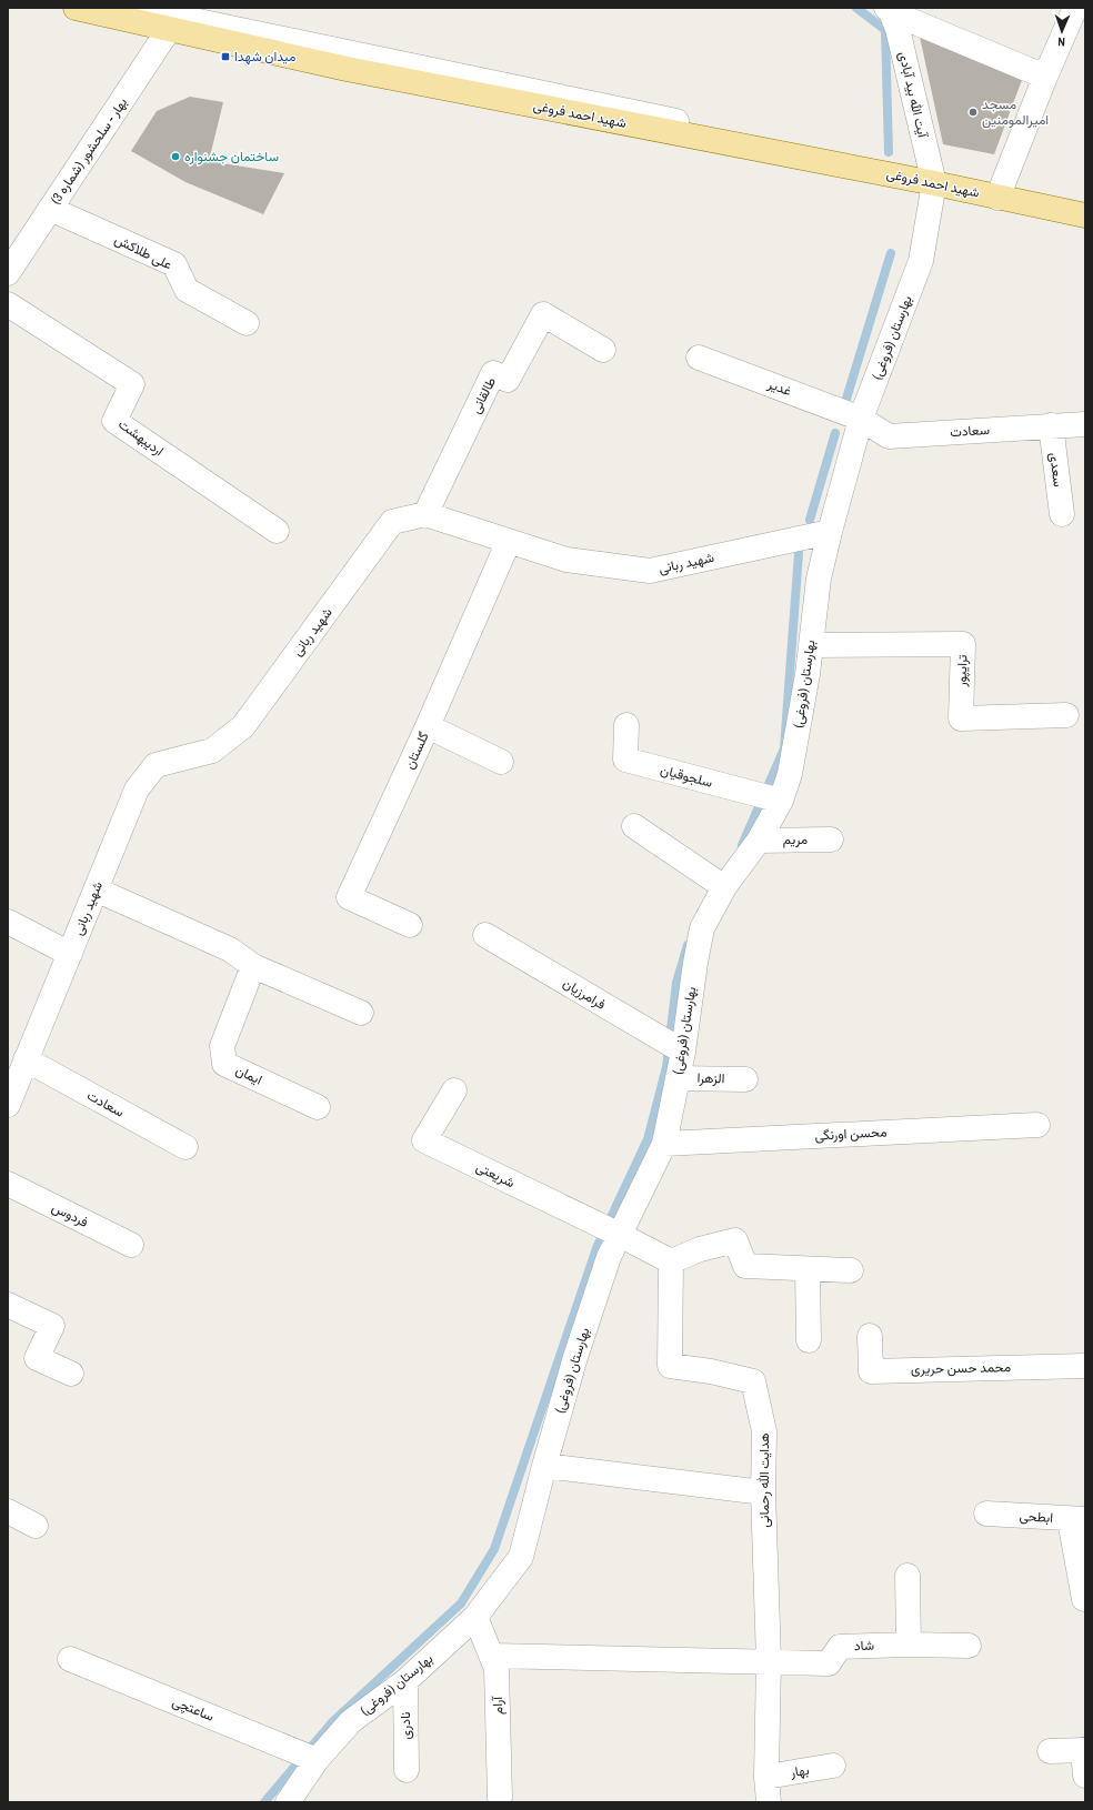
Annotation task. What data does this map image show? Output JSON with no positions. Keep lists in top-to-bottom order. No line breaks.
{"streets":{"main road":["شهید احمد فروغی"],"street":["آیت الله بید آبادی","بهار - سلحشور (شماره 3)","علی طلاکش","بهارستان (فروغی)","غدیر","طالقانی","سعادت","اردیبهشت","سعدی","شهید ربانی","ترایپور","گلستان","سلجوقیان","مریم","فرامرزیان","ایمان","الزهرا","محسن اورنگی","شریعتی","فردوس","محمد حسن حریری","هدایت الله رحمانی","ابطحی","شاد","آرام","ساعتچی","نادری","بهار"]},"crossings":[["آیت الله بید آبادی","شهید احمد فروغی"],["آیت الله بید آبادی","بهارستان (فروغی)"],["شهید احمد فروغی","بهار - سلحشور (شماره 3)"],["شهید احمد فروغی","بهارستان (فروغی)"],["بهار - سلحشور (شماره 3)","علی طلاکش"],["بهارستان (فروغی)","غدیر"],["بهارستان (فروغی)","سعادت"],["بهارستان (فروغی)","شهید ربانی"],["بهارستان (فروغی)","ترایپور"],["بهارستان (فروغی)","سلجوقیان"],["بهارستان (فروغی)","مریم"],["بهارستان (فروغی)","فرامرزیان"],["بهارستان (فروغی)","الزهرا"],["بهارستان (فروغی)","محسن اورنگی"],["بهارستان (فروغی)","شریعتی"],["بهارستان (فروغی)","آرام"],["بهارستان (فروغی)","ساعتچی"],["بهارستان (فروغی)","نادری"],["غدیر","سعادت"],["طالقانی","شهید ربانی"],["سعادت","سعدی"],["سعادت","شهید ربانی"],["شهید ربانی","گلستان"],["هدایت الله رحمانی","شاد"],["هدایت الله رحمانی","بهار"]],"places":{"transit":["میدان شهدا"],"other":["مسجد امیرالمومنین","ساختمان جشنواره"]},"north":"bottom"}
